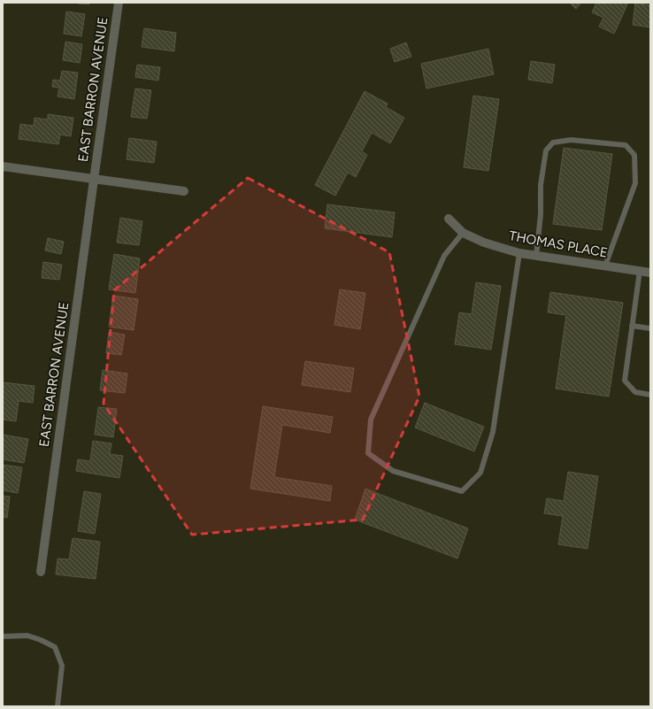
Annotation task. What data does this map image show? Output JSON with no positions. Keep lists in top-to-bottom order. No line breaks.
{"streets":{"street":["EAST BARRON AVENUE","THOMAS PLACE"]}}
